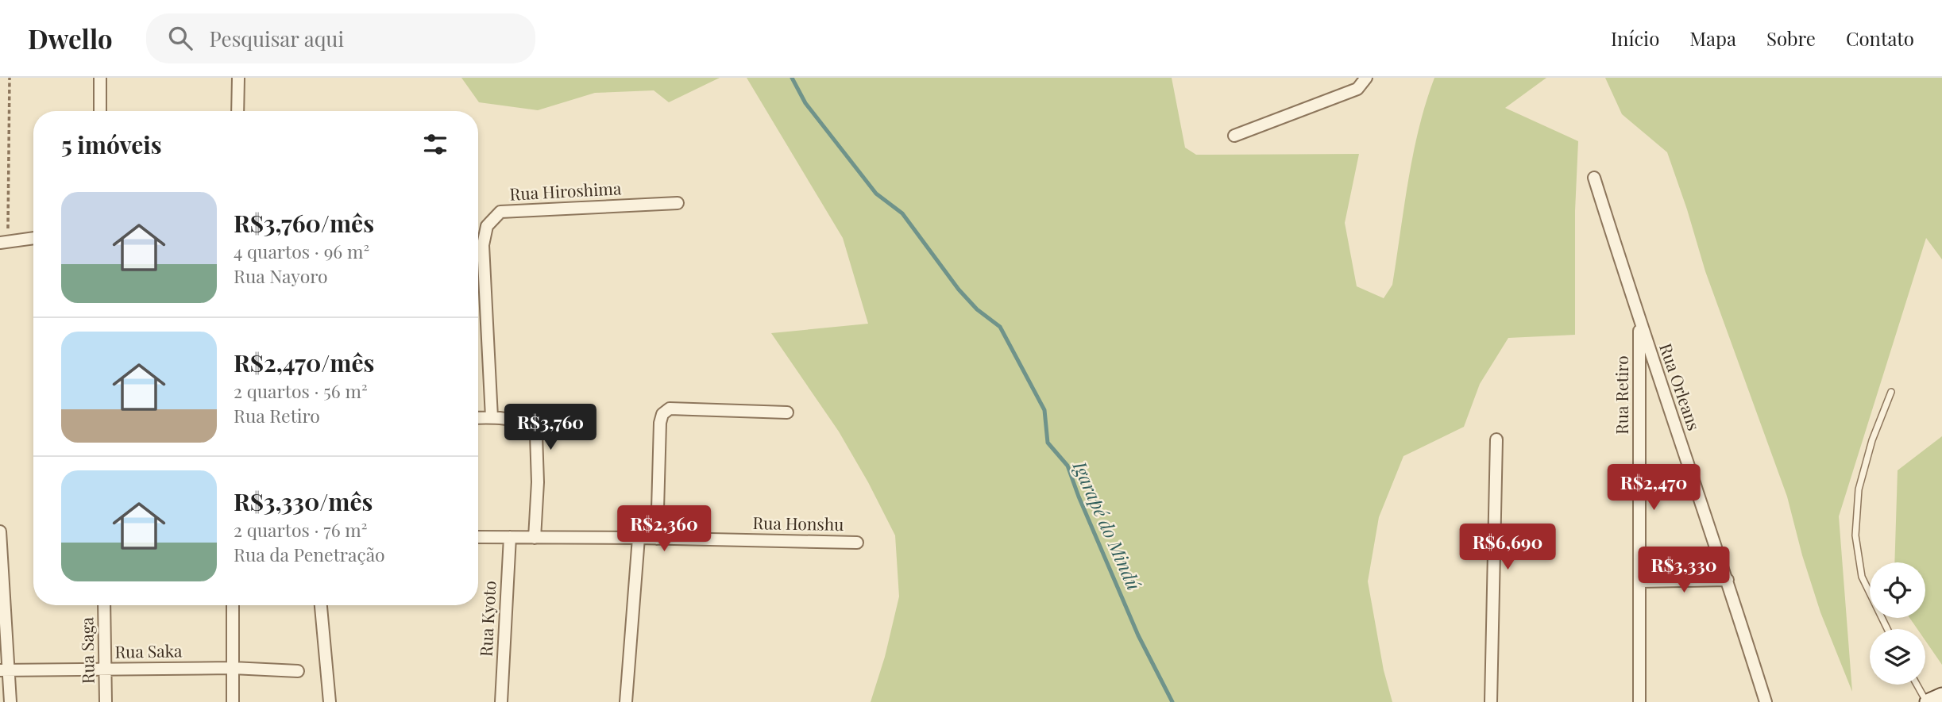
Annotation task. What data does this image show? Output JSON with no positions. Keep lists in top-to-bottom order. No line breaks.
{"streets":{"street":["Rua Hiroshima","Rua Orleans","Rua Retiro","Rua Honshu","Rua Kyoto","Rua Saga","Rua Saka"]},"crossings":[["Rua Orleans","Rua Retiro"],["Rua Honshu","Rua Kyoto"],["Rua Saga","Rua Saka"]],"water":["Igarapé do Mindú"],"page":{"header":"Dwello","search":"Pesquisar aqui","nav":["Início","Mapa","Sobre","Contato"],"heading":"5 imóveis","list":[{"name":"R$3,760/mês","note":"4 quartos · 96 m² · Rua Nayoro"},{"name":"R$2,470/mês","note":"2 quartos · 56 m² · Rua Retiro"},{"name":"R$3,330/mês","note":"2 quartos · 76 m² · Rua da Penetração"}],"price":["R$3,760","R$2,470","R$2,360","R$6,690","R$3,330"]}}
